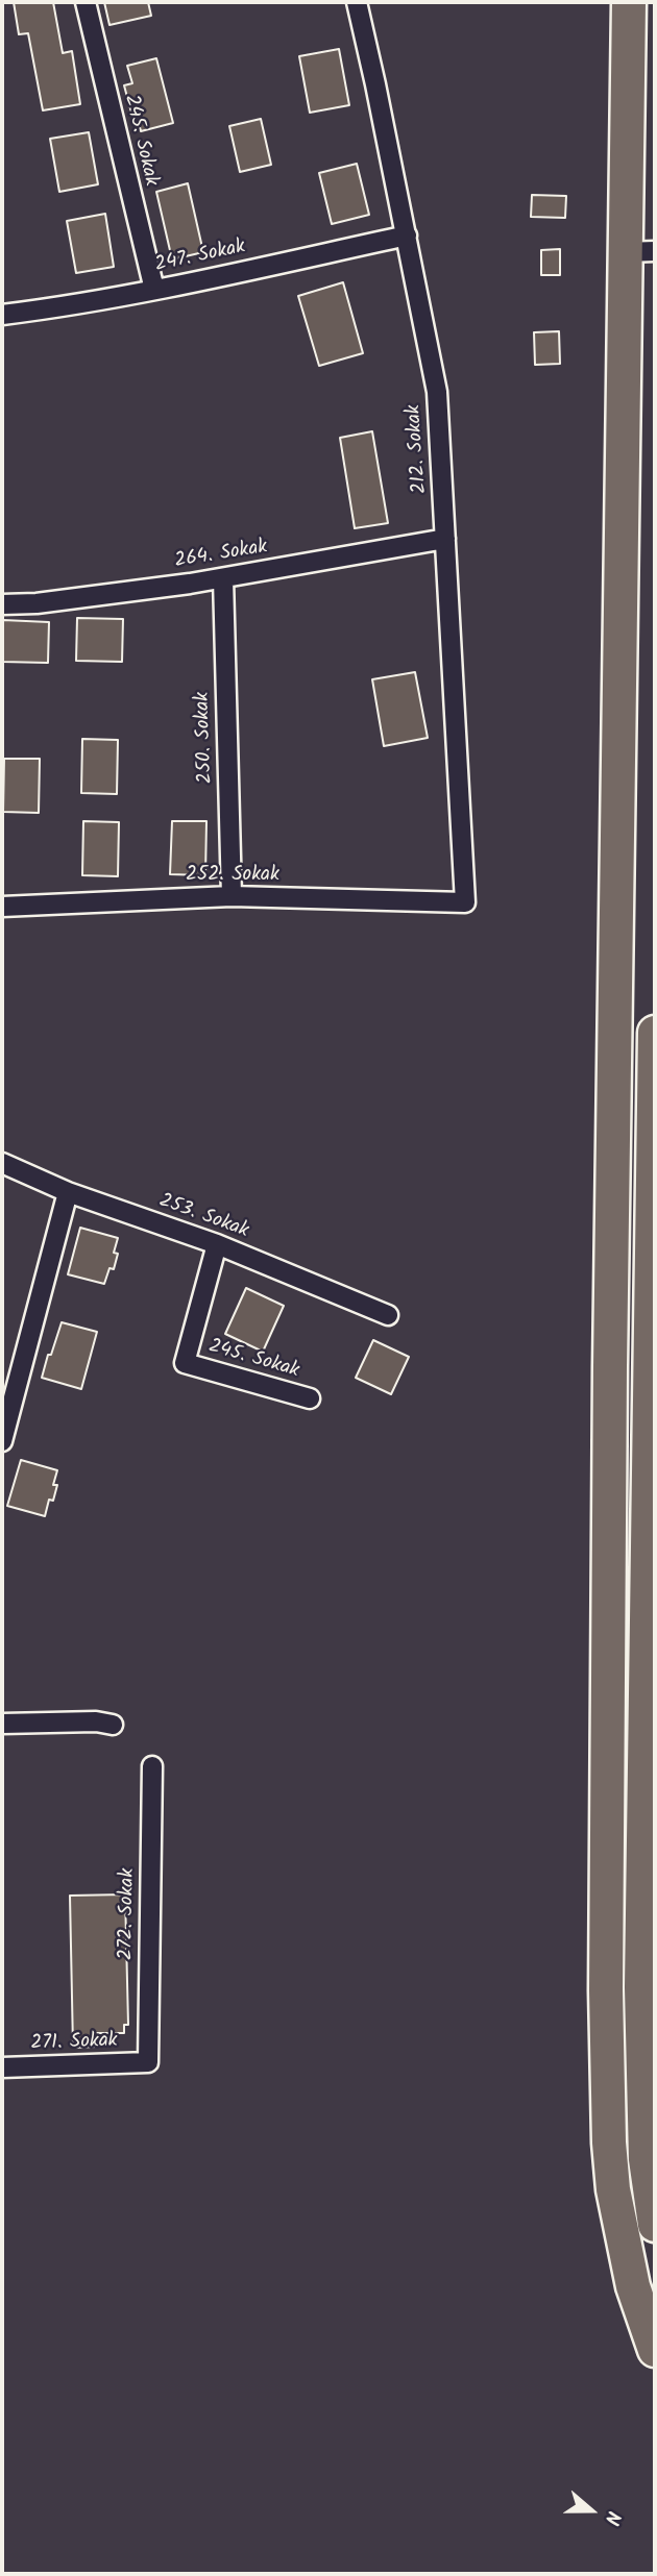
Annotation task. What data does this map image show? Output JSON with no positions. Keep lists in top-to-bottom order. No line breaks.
{"streets":{"street":["245. Sokak","247. Sokak","212. Sokak","264. Sokak","250. Sokak","252. Sokak","253. Sokak","272. Sokak","271. Sokak"]},"crossings":[["245. Sokak","247. Sokak"],["245. Sokak","253. Sokak"],["247. Sokak","212. Sokak"],["212. Sokak","264. Sokak"],["212. Sokak","252. Sokak"],["264. Sokak","250. Sokak"],["250. Sokak","252. Sokak"],["272. Sokak","271. Sokak"]],"north":"right"}
